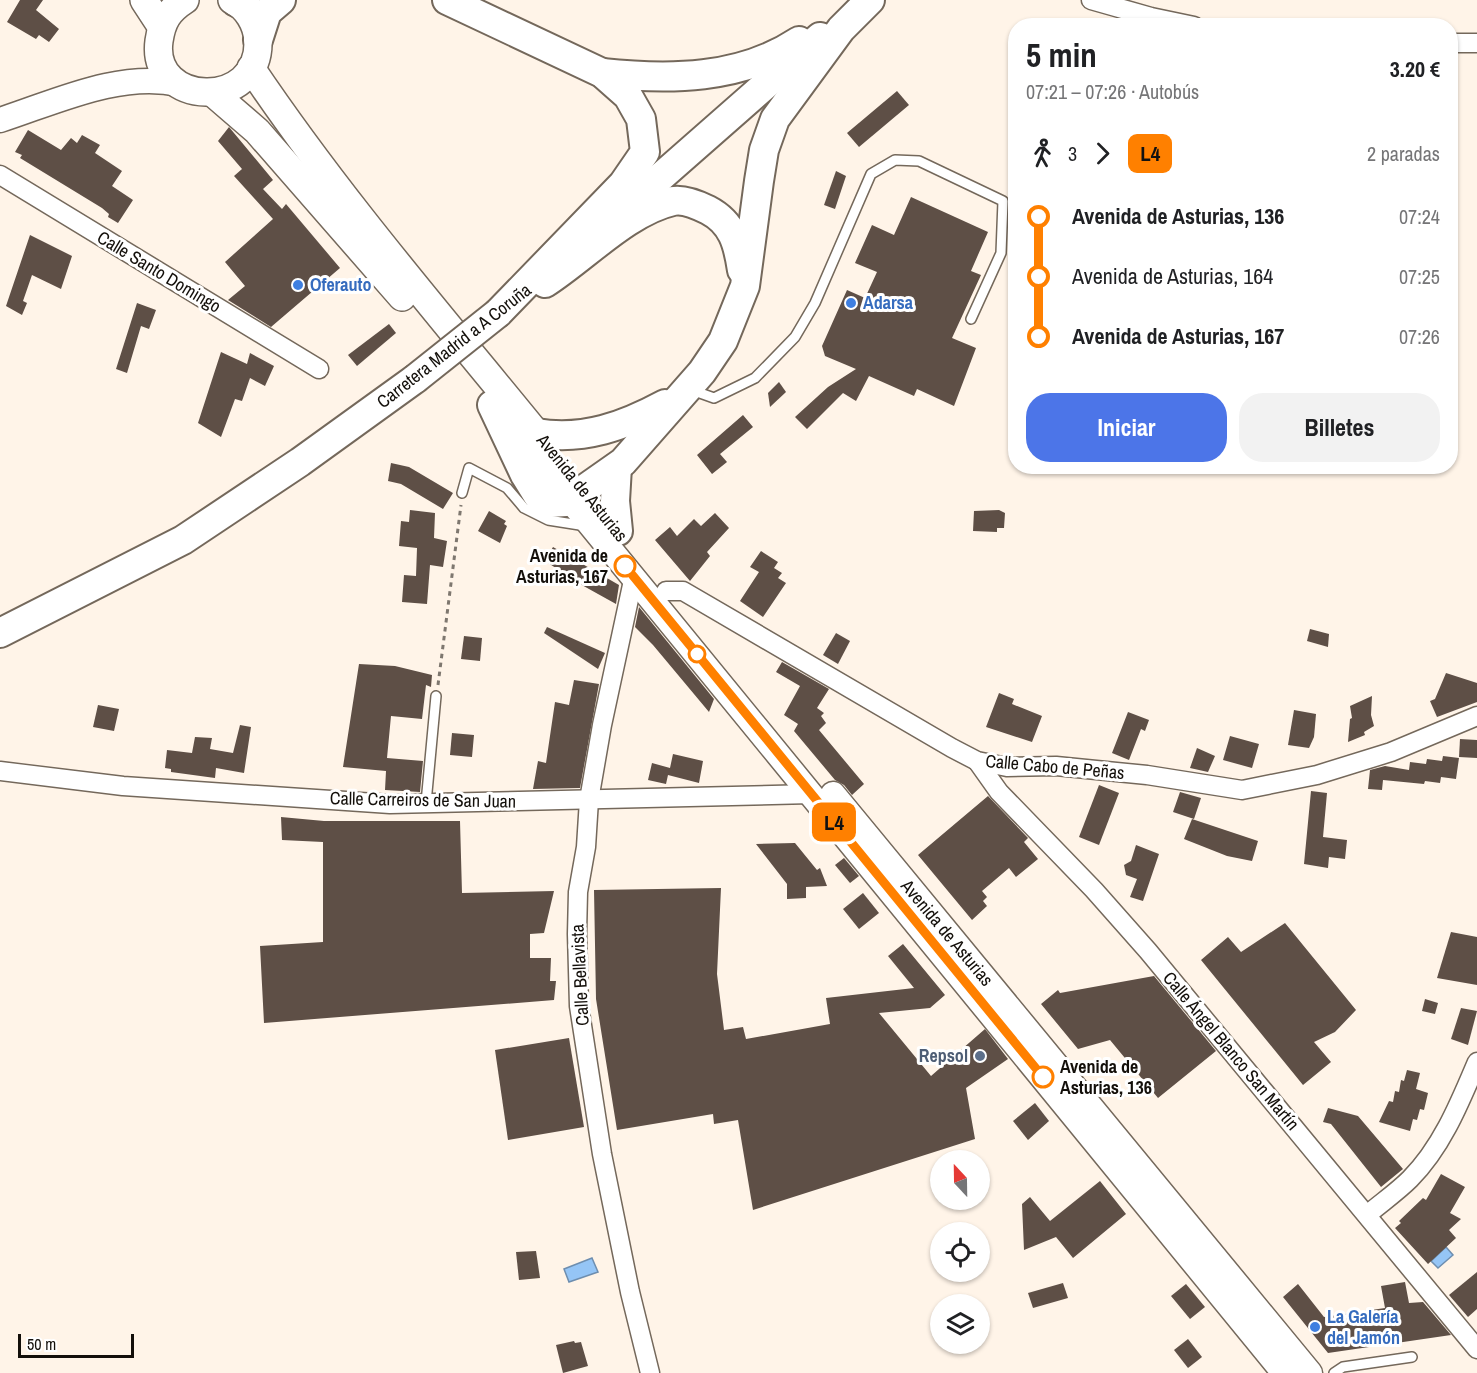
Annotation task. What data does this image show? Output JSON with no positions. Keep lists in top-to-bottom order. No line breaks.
{"streets":{"highway":["Carretera Madrid a A Coruña"],"main road":["Avenida de Asturias"],"street":["Calle Santo Domingo","Calle Cabo de Peñas","Calle Carreiros de San Juan","Calle Bellavista","Calle Ángel Blanco San Martín"]},"crossings":[["Avenida de Asturias","Calle Cabo de Peñas"],["Avenida de Asturias","Calle Carreiros de San Juan"],["Avenida de Asturias","Calle Bellavista"],["Calle Cabo de Peñas","Calle Ángel Blanco San Martín"],["Calle Carreiros de San Juan","Calle Bellavista"]],"places":["Oferauto","Adarsa","Avenida de Asturias, 167","Repsol","Avenida de Asturias, 136","La Galería del Jamón"],"lines":["bus line L4"],"scale_bar":"50 m","north":"top","page":{"on_map":"L4","heading":["5 min","07:21 – 07:26 · Autobús","3.20 €"],"legs":["3","L4","2 paradas"],"list":[{"name":"Avenida de Asturias, 136","value":"07:24"},{"name":"Avenida de Asturias, 164","value":"07:25"},{"name":"Avenida de Asturias, 167","value":"07:26"}],"buttons":["Iniciar","Billetes"],"scale":"50 m"}}
